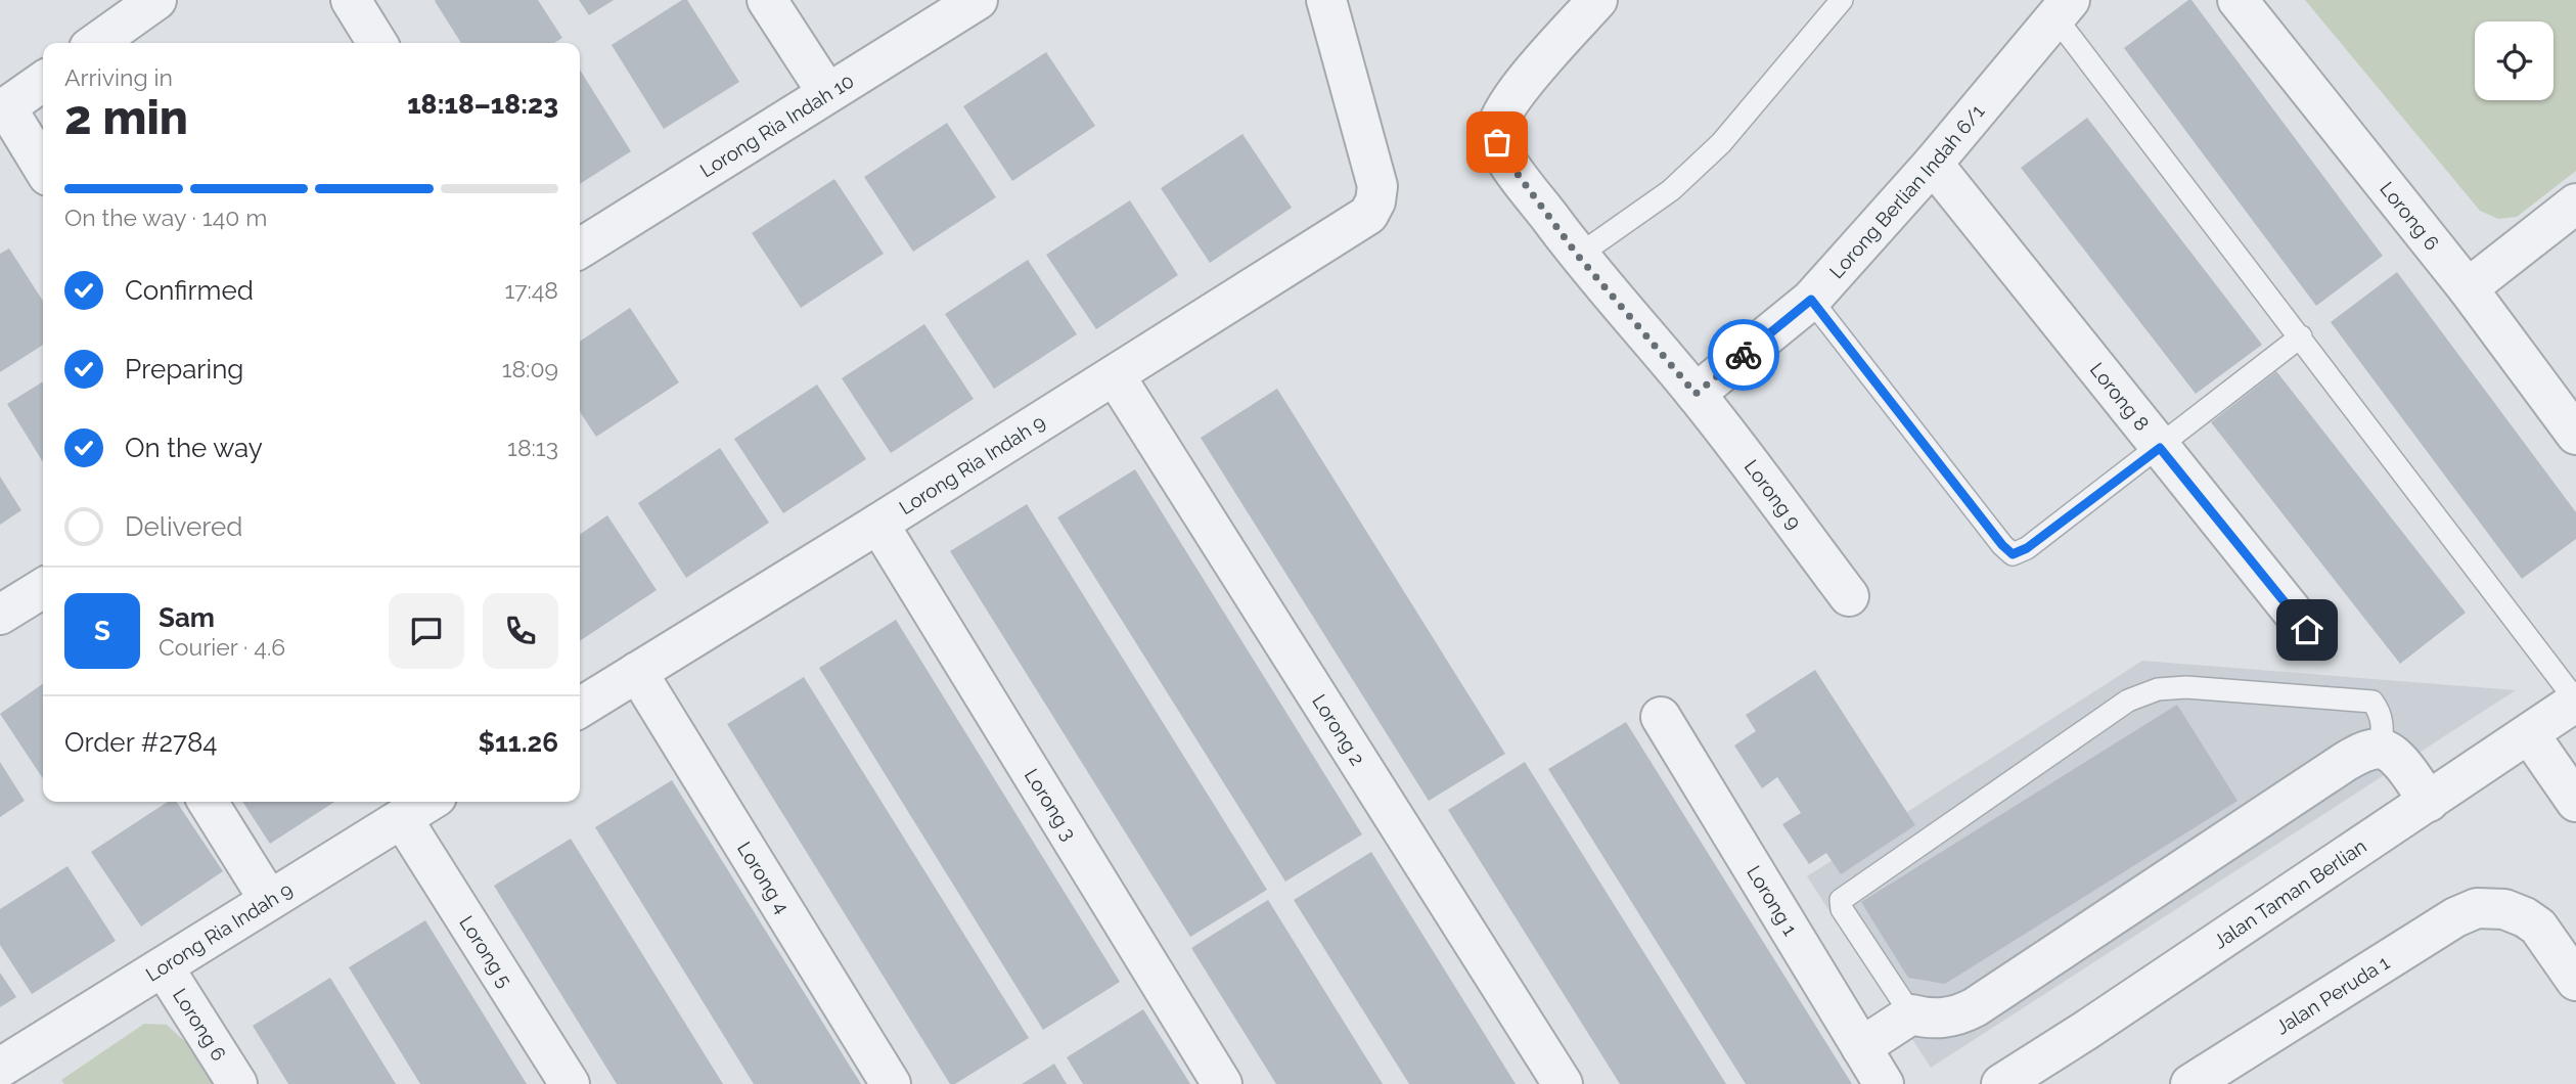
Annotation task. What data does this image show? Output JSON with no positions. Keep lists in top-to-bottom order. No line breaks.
{"streets":{"street":["Lorong Ria Indah 10","Lorong Berlian Indah 6/1","Lorong 6","Lorong 8","Lorong Ria Indah 9","Lorong 9","Lorong 2","Lorong 3","Lorong 4","Jalan Taman Berlian","Lorong 1","Lorong 5","Jalan Peruda 1"]},"crossings":[["Lorong Berlian Indah 6/1","Lorong 8"],["Lorong Berlian Indah 6/1","Lorong 9"],["Lorong 6","Lorong Ria Indah 9"],["Lorong Ria Indah 9","Lorong 2"],["Lorong Ria Indah 9","Lorong 3"],["Lorong Ria Indah 9","Lorong 4"],["Lorong Ria Indah 9","Lorong 5"]],"page":{"heading":["2 min","Arriving in","18:18–18:23"],"panel":["Sam","Courier · 4.6","Order #2784","$11.26"],"bar":"On the way · 140 m","list":[["Confirmed","17:48"],["Preparing","18:09"],["On the way","18:13"],"Delivered"],"round":"S"}}
